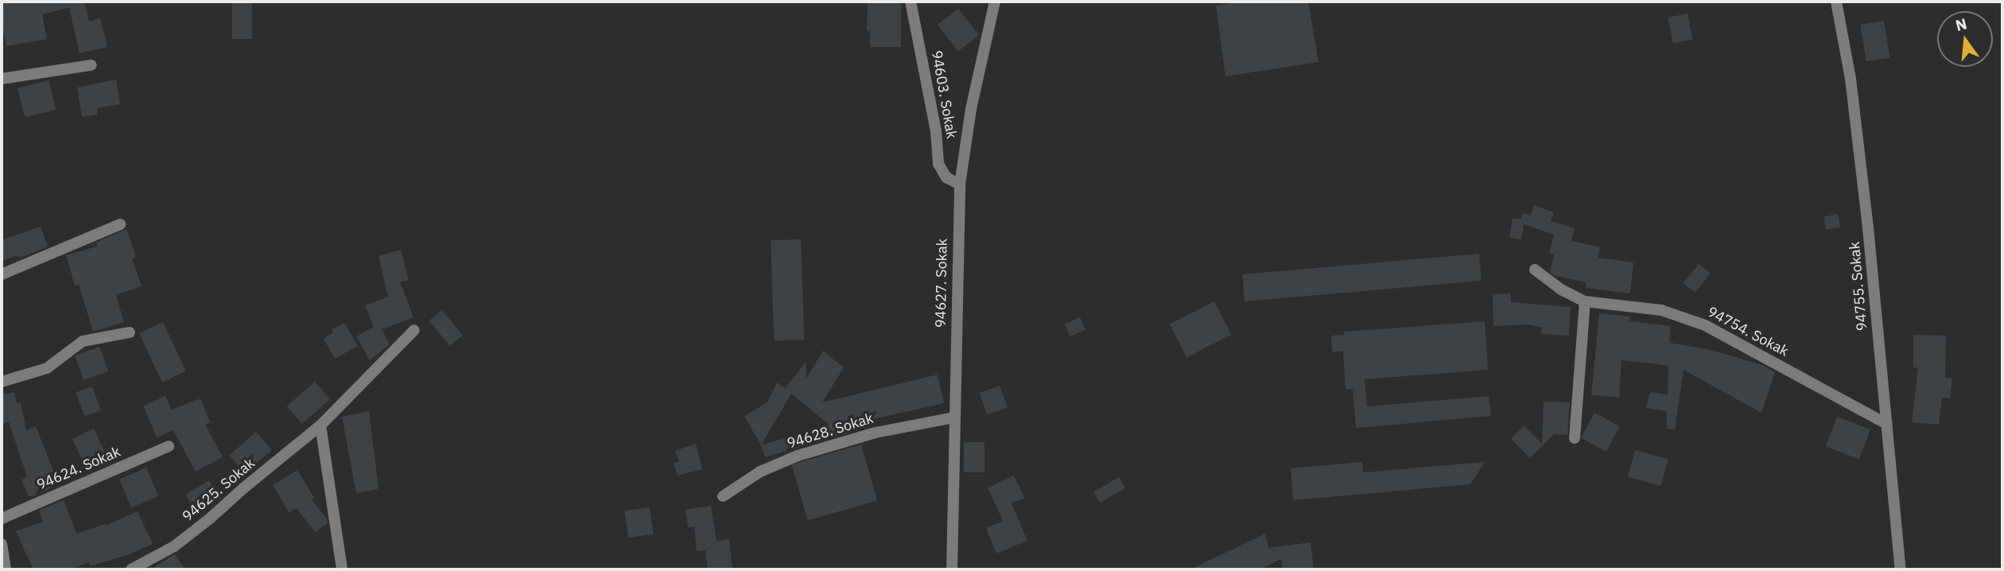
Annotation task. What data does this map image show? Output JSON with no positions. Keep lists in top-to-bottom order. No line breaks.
{"streets":{"street":["94603. Sokak","94627. Sokak","94755. Sokak","94754. Sokak","94628. Sokak","94624. Sokak","94625. Sokak"]},"crossings":[["94603. Sokak","94627. Sokak"],["94627. Sokak","94628. Sokak"],["94755. Sokak","94754. Sokak"]],"north":"top"}
